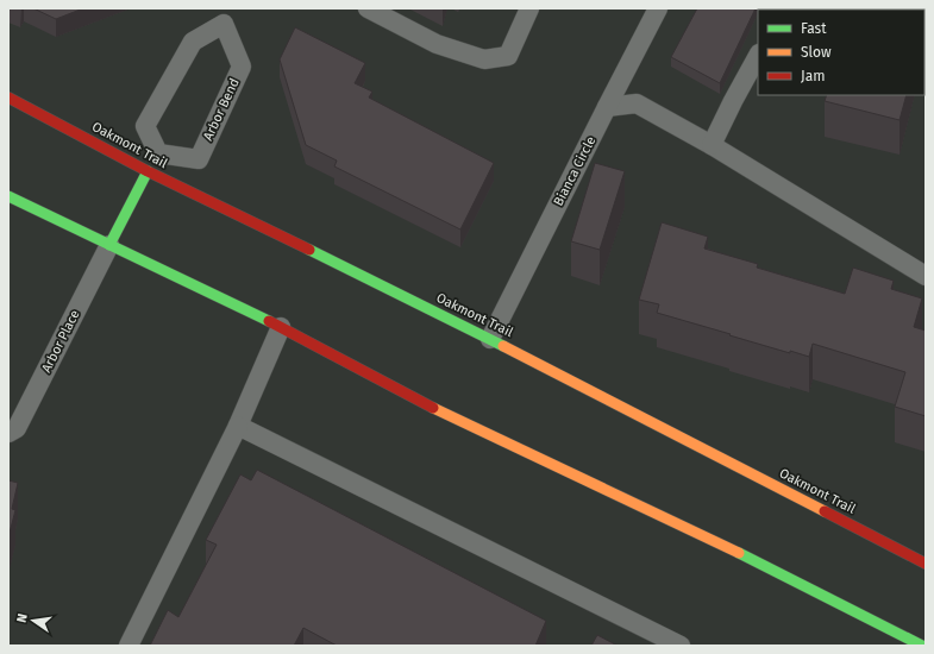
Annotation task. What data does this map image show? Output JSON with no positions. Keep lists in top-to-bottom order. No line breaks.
{"streets":{"street":["Oakmont Trail"],"lane":["Arbor Bend","Bianca Circle","Arbor Place"]},"crossings":[["Oakmont Trail","Bianca Circle"]],"legend":["Fast","Slow","Jam"],"north":"left"}
